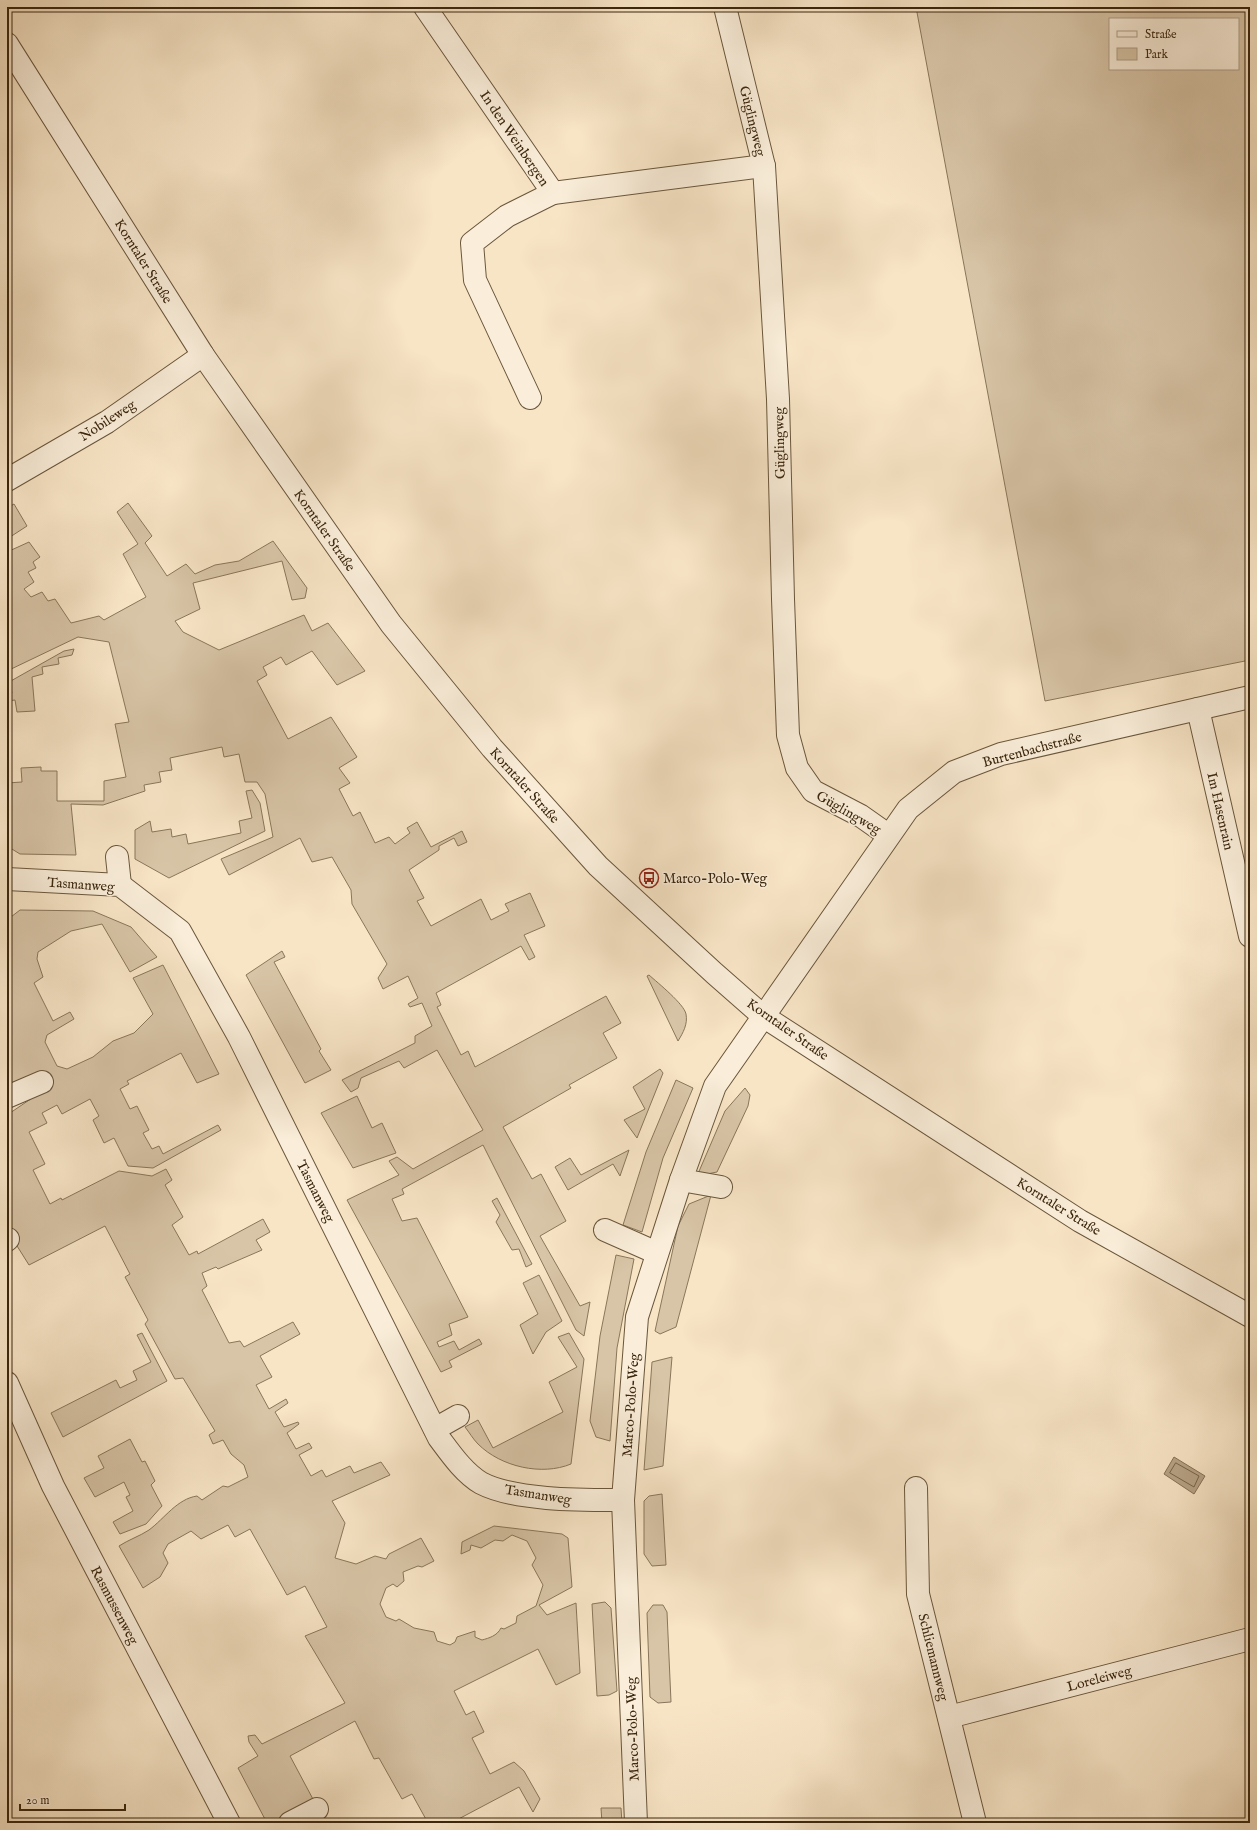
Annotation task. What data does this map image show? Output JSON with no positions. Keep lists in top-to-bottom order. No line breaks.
{"streets":{"street":["Güglingweg","In den Weinbergen","Korntaler Straße","Nobileweg","Burtenbachstraße","Im Hasenrain","Tasmanweg","Marco-Polo-Weg","Rasmussenweg","Schliemannweg","Loreleiweg"]},"crossings":[["Güglingweg","In den Weinbergen"],["Güglingweg","Burtenbachstraße"],["Korntaler Straße","Nobileweg"],["Korntaler Straße","Burtenbachstraße"],["Korntaler Straße","Marco-Polo-Weg"],["Burtenbachstraße","Im Hasenrain"],["Burtenbachstraße","Marco-Polo-Weg"],["Tasmanweg","Marco-Polo-Weg"],["Schliemannweg","Loreleiweg"]],"places":{"bus stop":["Marco-Polo-Weg"]},"legend":["Straße","Park"],"scale_bar":"20 m"}
